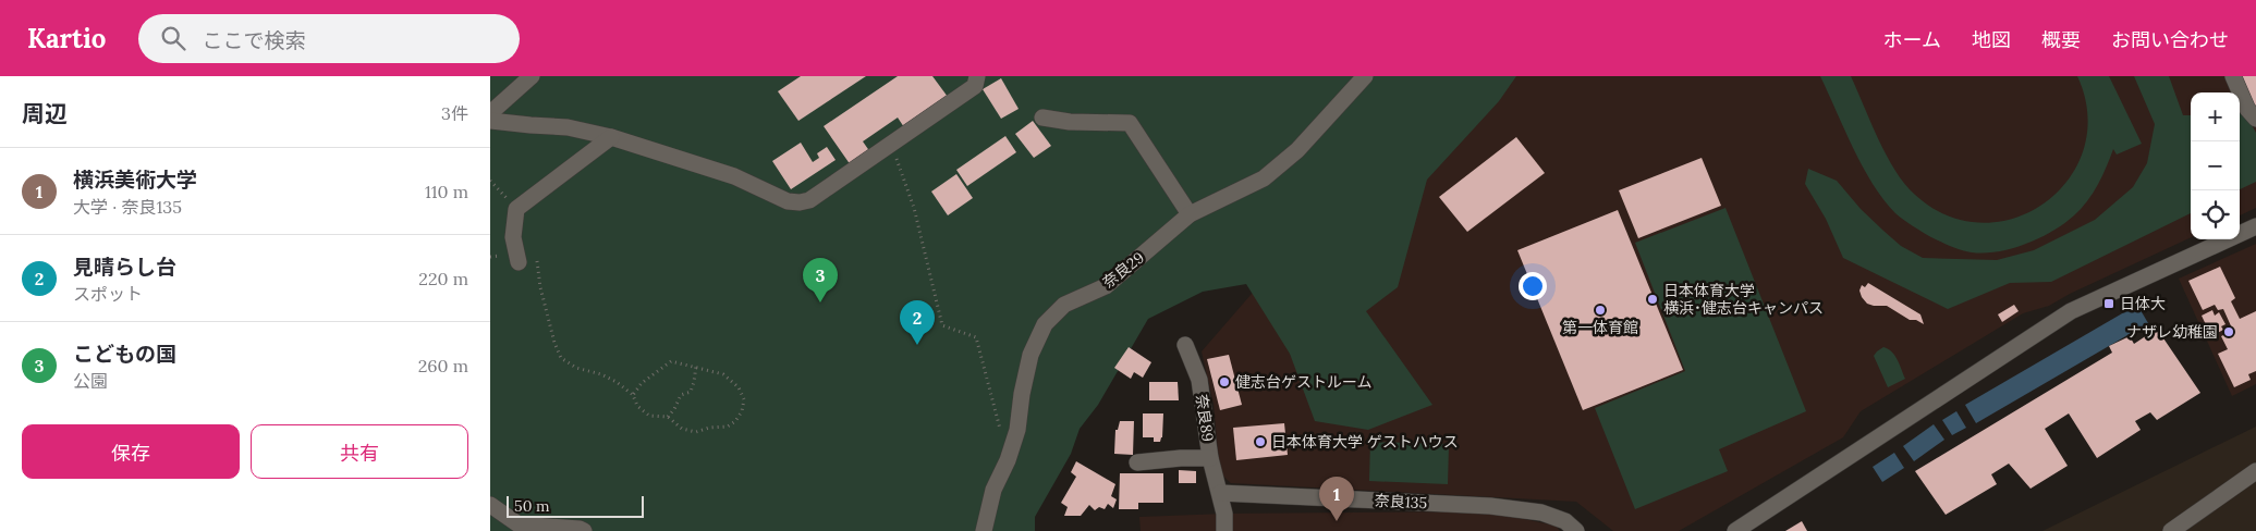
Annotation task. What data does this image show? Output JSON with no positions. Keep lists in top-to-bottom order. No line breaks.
{"streets":{"street":["奈良29","奈良89","奈良135"]},"crossings":[["奈良89","奈良135"]],"places":{"other":["日本体育大学 横浜･健志台キャンパス","第一体育館","ナザレ幼稚園","健志台ゲストルーム","日本体育大学 ゲストハウス"],"transit":["日体大"]},"scale_bar":"50 m","page":{"header":"Kartio","search":"ここで検索","nav":["ホーム","地図","概要","お問い合わせ"],"heading":["周辺","3件"],"map_buttons":["+","−"],"list":[{"mark":"1","name":"横浜美術大学","note":"大学 · 奈良135","value":"110 m"},{"mark":"2","name":"見晴らし台","note":"スポット","value":"220 m"},{"mark":"3","name":"こどもの国","note":"公園","value":"260 m"}],"pins":["3","2","1"],"buttons":["保存","共有"],"scale":"50 m"}}
